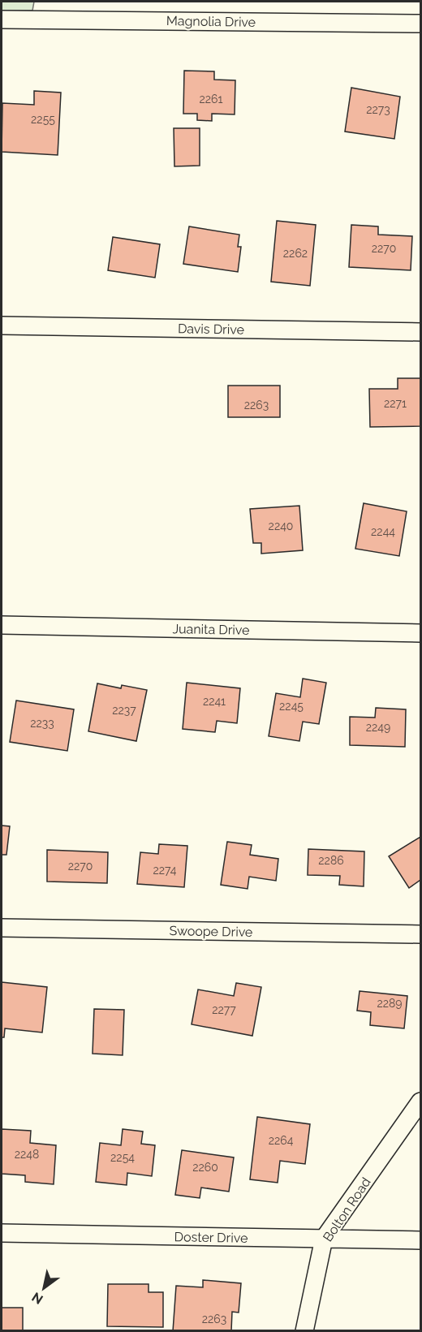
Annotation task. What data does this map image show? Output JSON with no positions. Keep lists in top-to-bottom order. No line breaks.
{"streets":{"street":["Magnolia Drive","Davis Drive","Juanita Drive","Swoope Drive","Bolton Road","Doster Drive"]},"crossings":[["Bolton Road","Doster Drive"]],"house_numbers":["2261","2273","2255","2270","2262","2271","2263","2240","2244","2241","2245","2237","2233","2249","2286","2270","2274","2289","2277","2264","2248","2254","2260","2263"],"north":"bottom left"}
